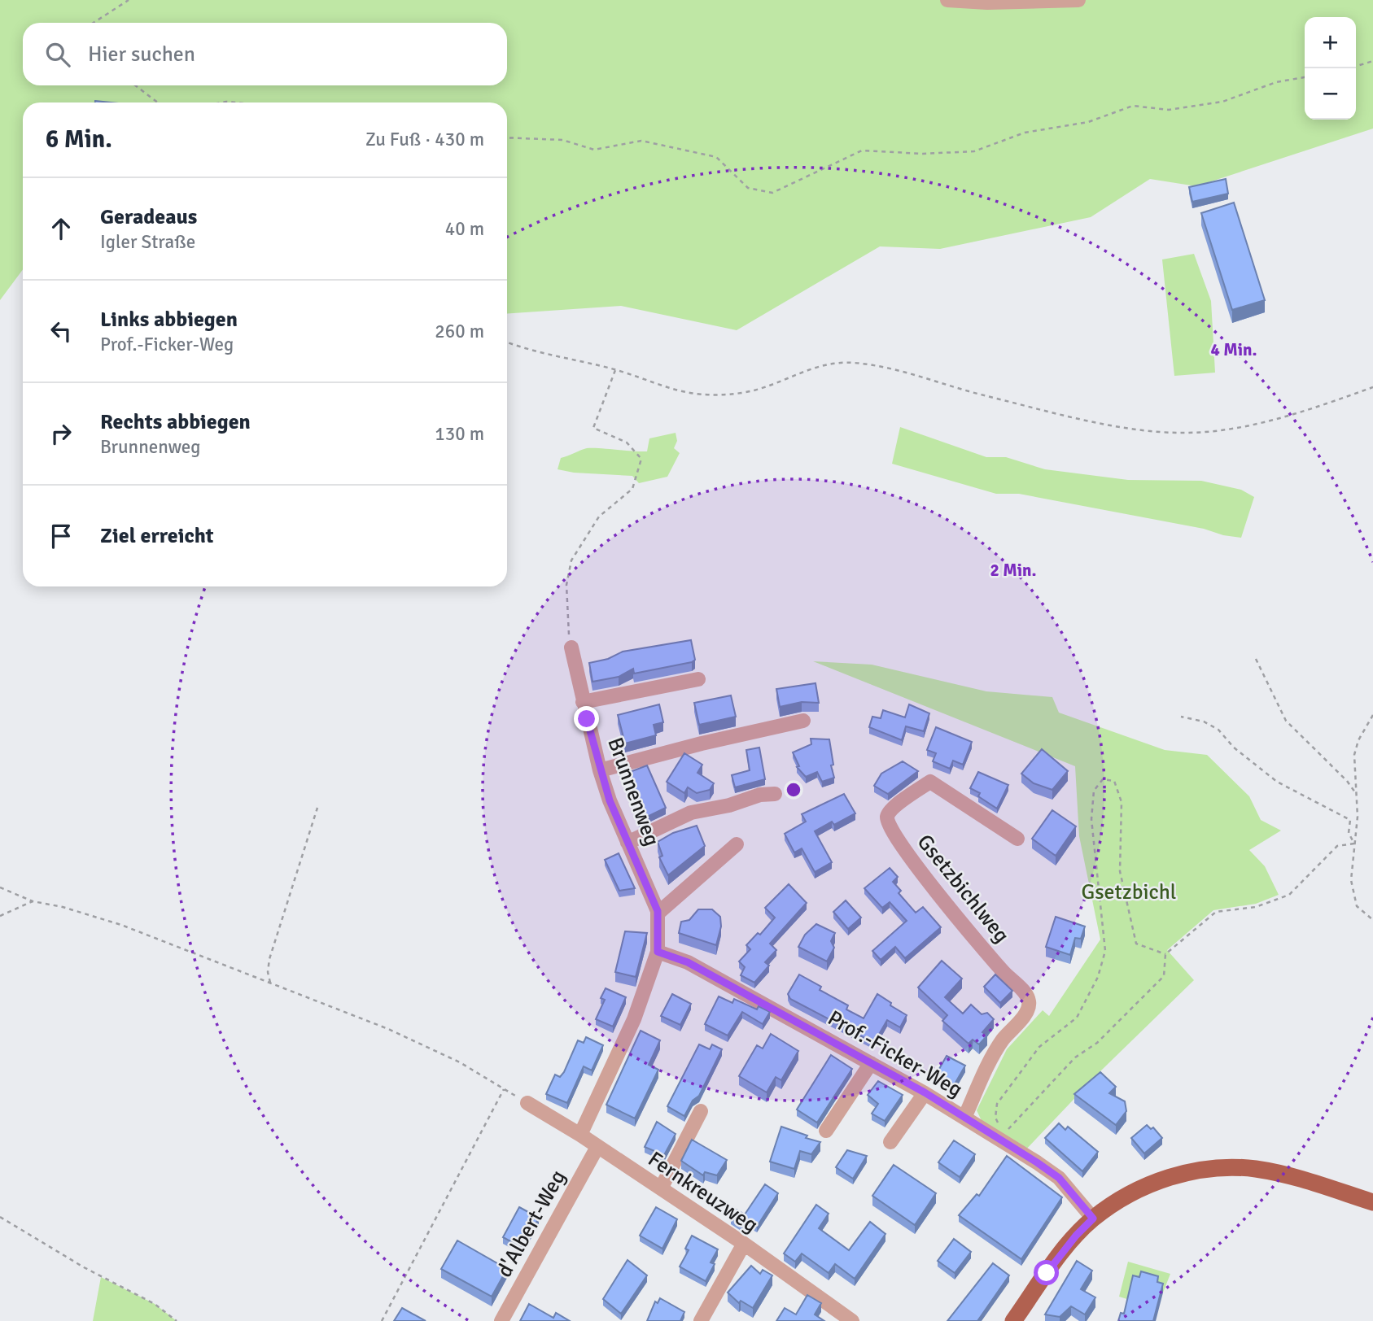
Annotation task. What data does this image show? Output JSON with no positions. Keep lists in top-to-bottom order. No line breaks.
{"streets":{"street":["Brunnenweg","Gsetzbichlweg","Prof.-Ficker-Weg","Fernkreuzweg","d'Albert-Weg"]},"crossings":[["Brunnenweg","Prof.-Ficker-Weg"],["Brunnenweg","Fernkreuzweg"],["Gsetzbichlweg","Prof.-Ficker-Weg"],["Fernkreuzweg","d'Albert-Weg"]],"parks":["Gsetzbichl"],"page":{"map_buttons":["+","−"],"search":"Hier suchen","heading":["6 Min.","Zu Fuß · 430 m"],"list":[["Geradeaus","Igler Straße","40 m"],["Links abbiegen","Prof.-Ficker-Weg","260 m"],["Rechts abbiegen","Brunnenweg","130 m"],"Ziel erreicht"]},"rings":["4 Min.","2 Min."]}
